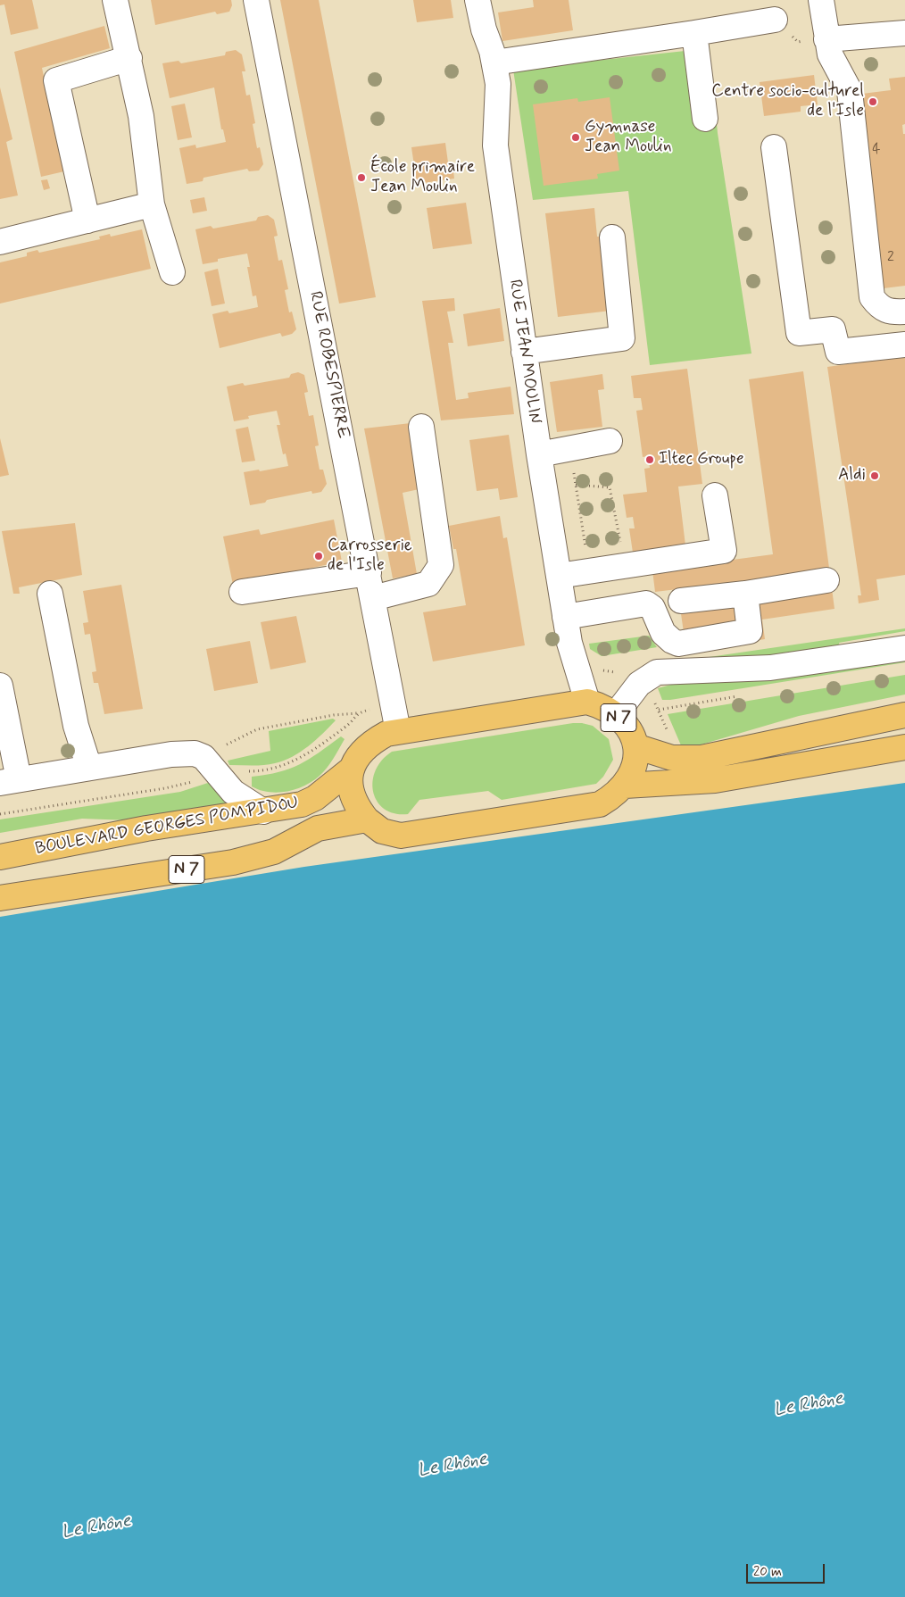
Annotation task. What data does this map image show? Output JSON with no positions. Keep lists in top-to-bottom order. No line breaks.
{"streets":{"main road":["N 7","BOULEVARD GEORGES POMPIDOU"],"street":["RUE JEAN MOULIN","RUE ROBESPIERRE"]},"crossings":[["RUE JEAN MOULIN","BOULEVARD GEORGES POMPIDOU"],["RUE ROBESPIERRE","BOULEVARD GEORGES POMPIDOU"],["N 7","BOULEVARD GEORGES POMPIDOU"]],"water":["Le Rhône"],"places":["Centre socio-culturel de l'Isle","Gymnase Jean Moulin","École primaire Jean Moulin","Iltec Groupe","Aldi","Carrosserie de l'Isle"],"house_numbers":["4","2"],"scale_bar":"20 m"}
